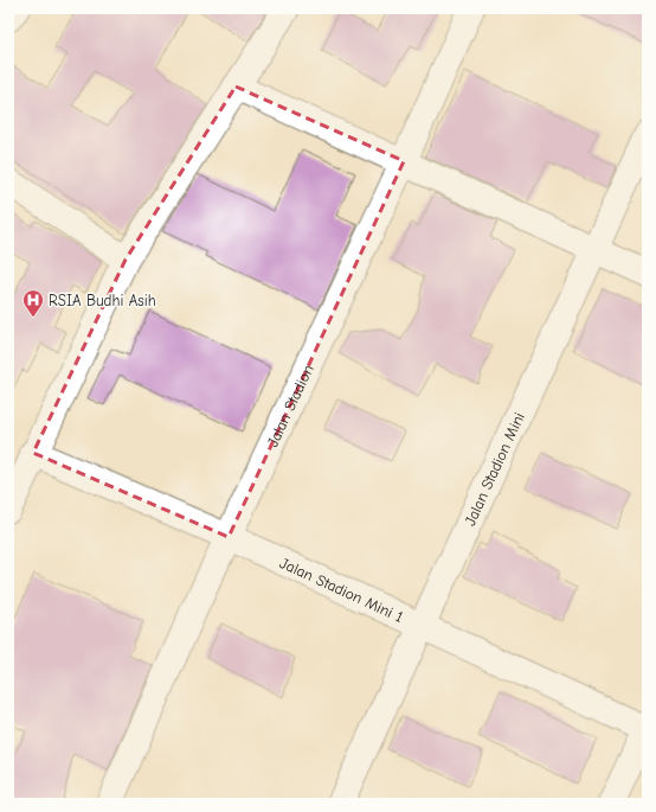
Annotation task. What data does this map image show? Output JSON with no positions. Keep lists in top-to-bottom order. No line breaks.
{"streets":{"street":["Jalan Stadion","Jalan Stadion Mini","Jalan Stadion Mini 1"]},"crossings":[["Jalan Stadion","Jalan Stadion Mini 1"],["Jalan Stadion Mini","Jalan Stadion Mini 1"]],"places":{"hospital":["RSIA Budhi Asih"]}}
